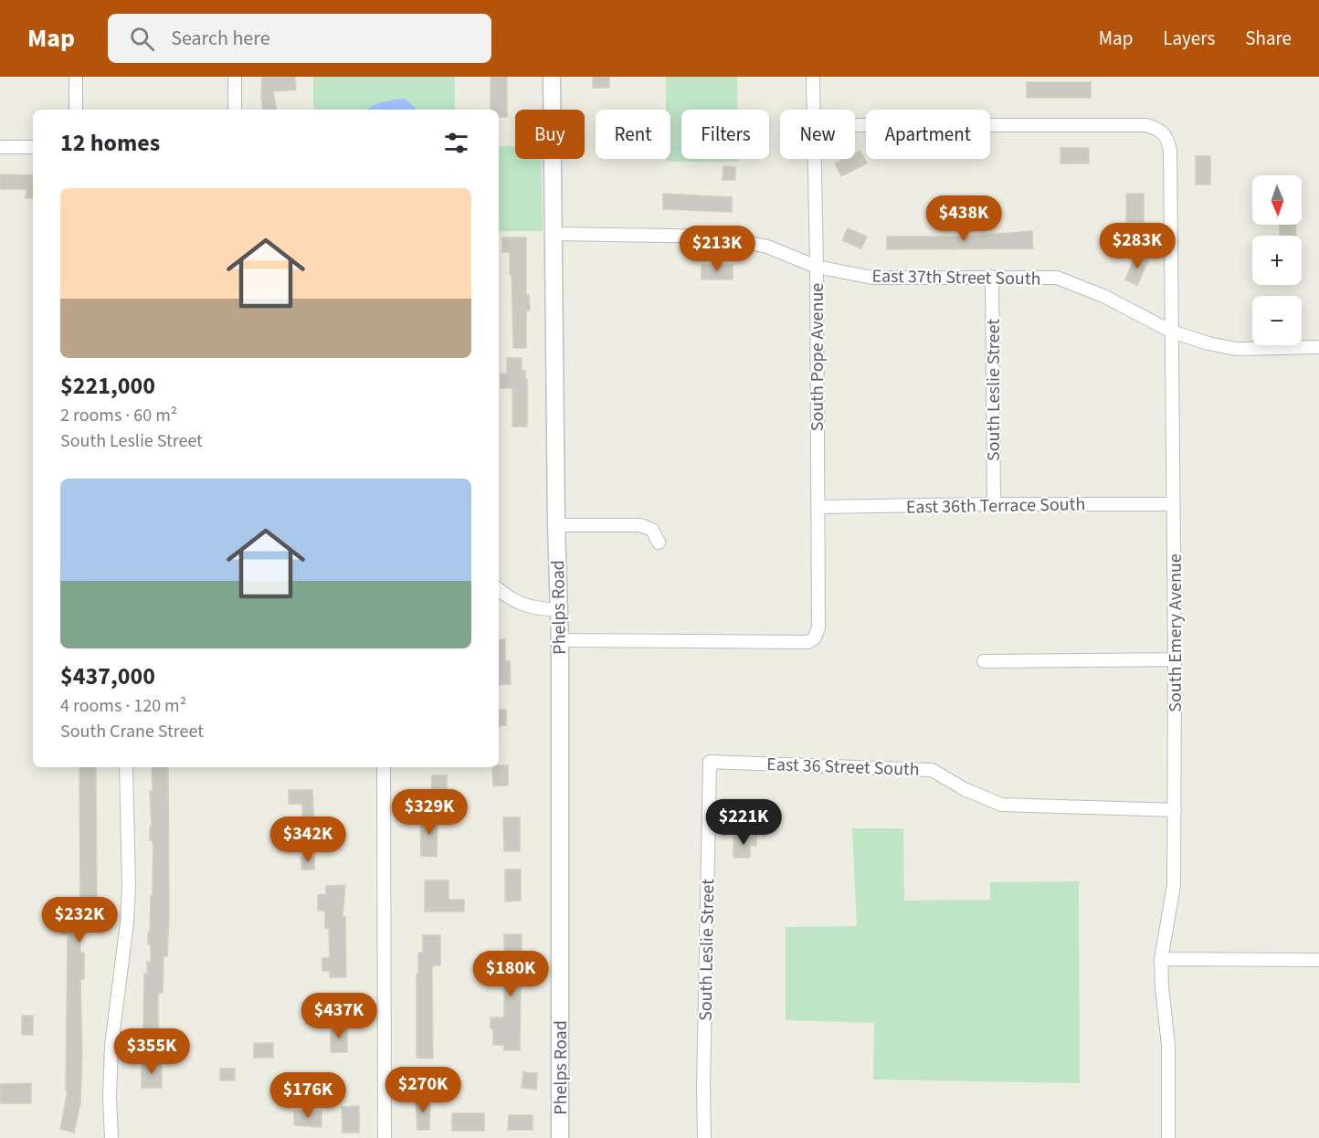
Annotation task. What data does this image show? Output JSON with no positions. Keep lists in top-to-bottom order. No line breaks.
{"streets":{"street":["East 37th Street South","South Pope Avenue","South Leslie Street","East 36th Terrace South","Phelps Road","South Emery Avenue","East 36 Street South"]},"crossings":[["East 37th Street South","South Pope Avenue"],["East 37th Street South","South Leslie Street"],["East 37th Street South","Phelps Road"],["East 37th Street South","South Emery Avenue"],["South Pope Avenue","East 36th Terrace South"],["South Pope Avenue","Phelps Road"],["South Leslie Street","East 36th Terrace South"],["South Leslie Street","East 36 Street South"],["East 36th Terrace South","South Emery Avenue"],["South Emery Avenue","East 36 Street South"]],"north":"bottom","page":{"header":"Map","search":"Search here","nav":["Map","Layers","Share"],"chip":["Buy","Rent","Filters","New","Apartment"],"heading":"12 homes","map_buttons":["+","−"],"list":[{"name":"$221,000","note":"2 rooms · 60 m² · South Leslie Street"},{"name":"$437,000","note":"4 rooms · 120 m² · South Crane Street"}],"price":["$438K","$283K","$213K","$329K","$221K","$342K","$232K","$180K","$437K","$355K","$270K","$176K"]}}
